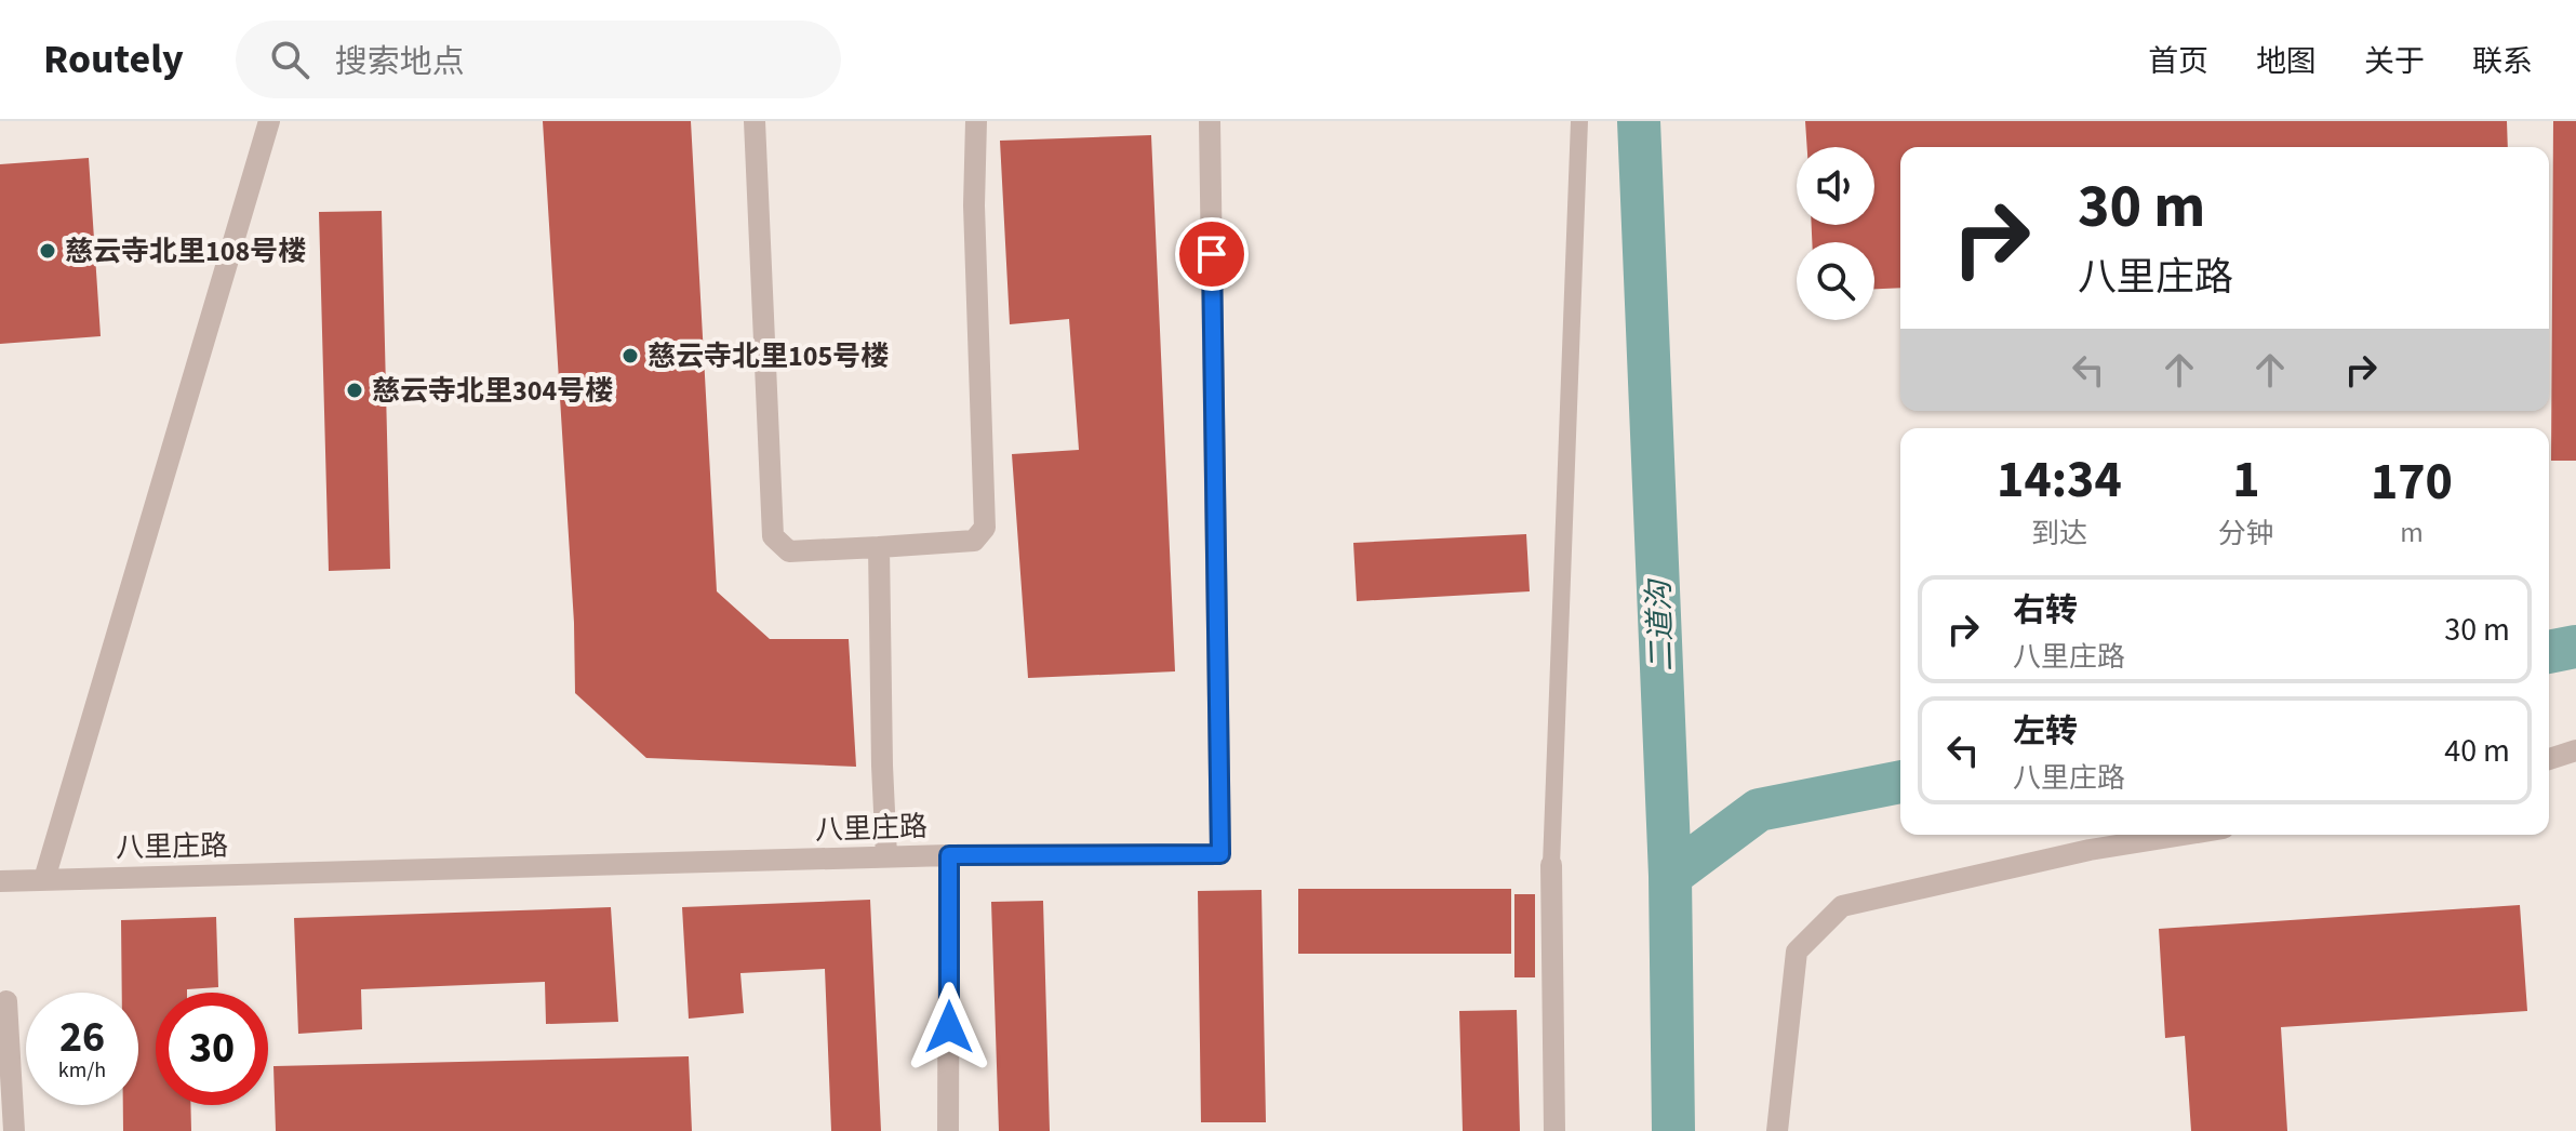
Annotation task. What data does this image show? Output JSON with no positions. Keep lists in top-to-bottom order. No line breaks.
{"streets":{"street":["八里庄路"]},"water":["二道沟"],"places":["慈云寺北里108号楼","慈云寺北里105号楼","慈云寺北里304号楼"],"page":{"header":"Routely","search":"搜索地点","nav":["首页","地图","关于","联系"],"turn":["30 m","八里庄路"],"eta":["14:34","到达","1","分钟","170","m"],"list":[{"name":"右转","note":"八里庄路","value":"30 m"},{"name":"左转","note":"八里庄路","value":"40 m"}],"speed":"26 km/h","limit":"30"}}
